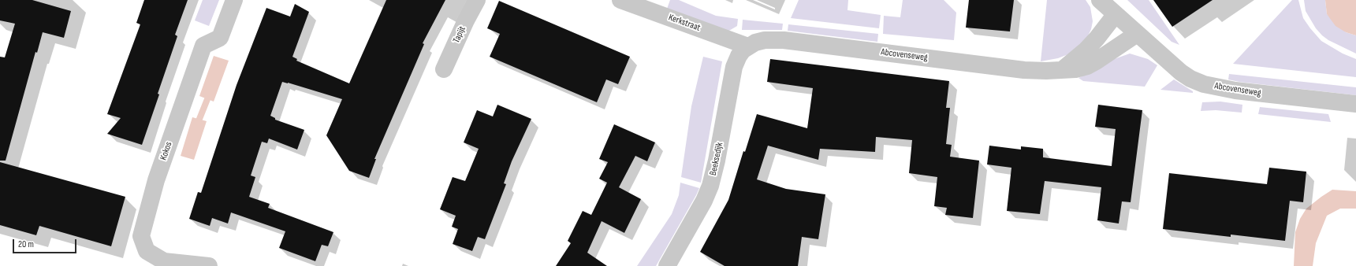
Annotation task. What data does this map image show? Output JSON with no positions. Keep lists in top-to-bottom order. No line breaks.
{"streets":{"street":["Kerkstraat","Tapijt","Abcovenseweg","Kokos","Beeksedijk"]},"crossings":[["Kerkstraat","Abcovenseweg"],["Kerkstraat","Beeksedijk"],["Abcovenseweg","Beeksedijk"]],"scale_bar":"20 m"}
